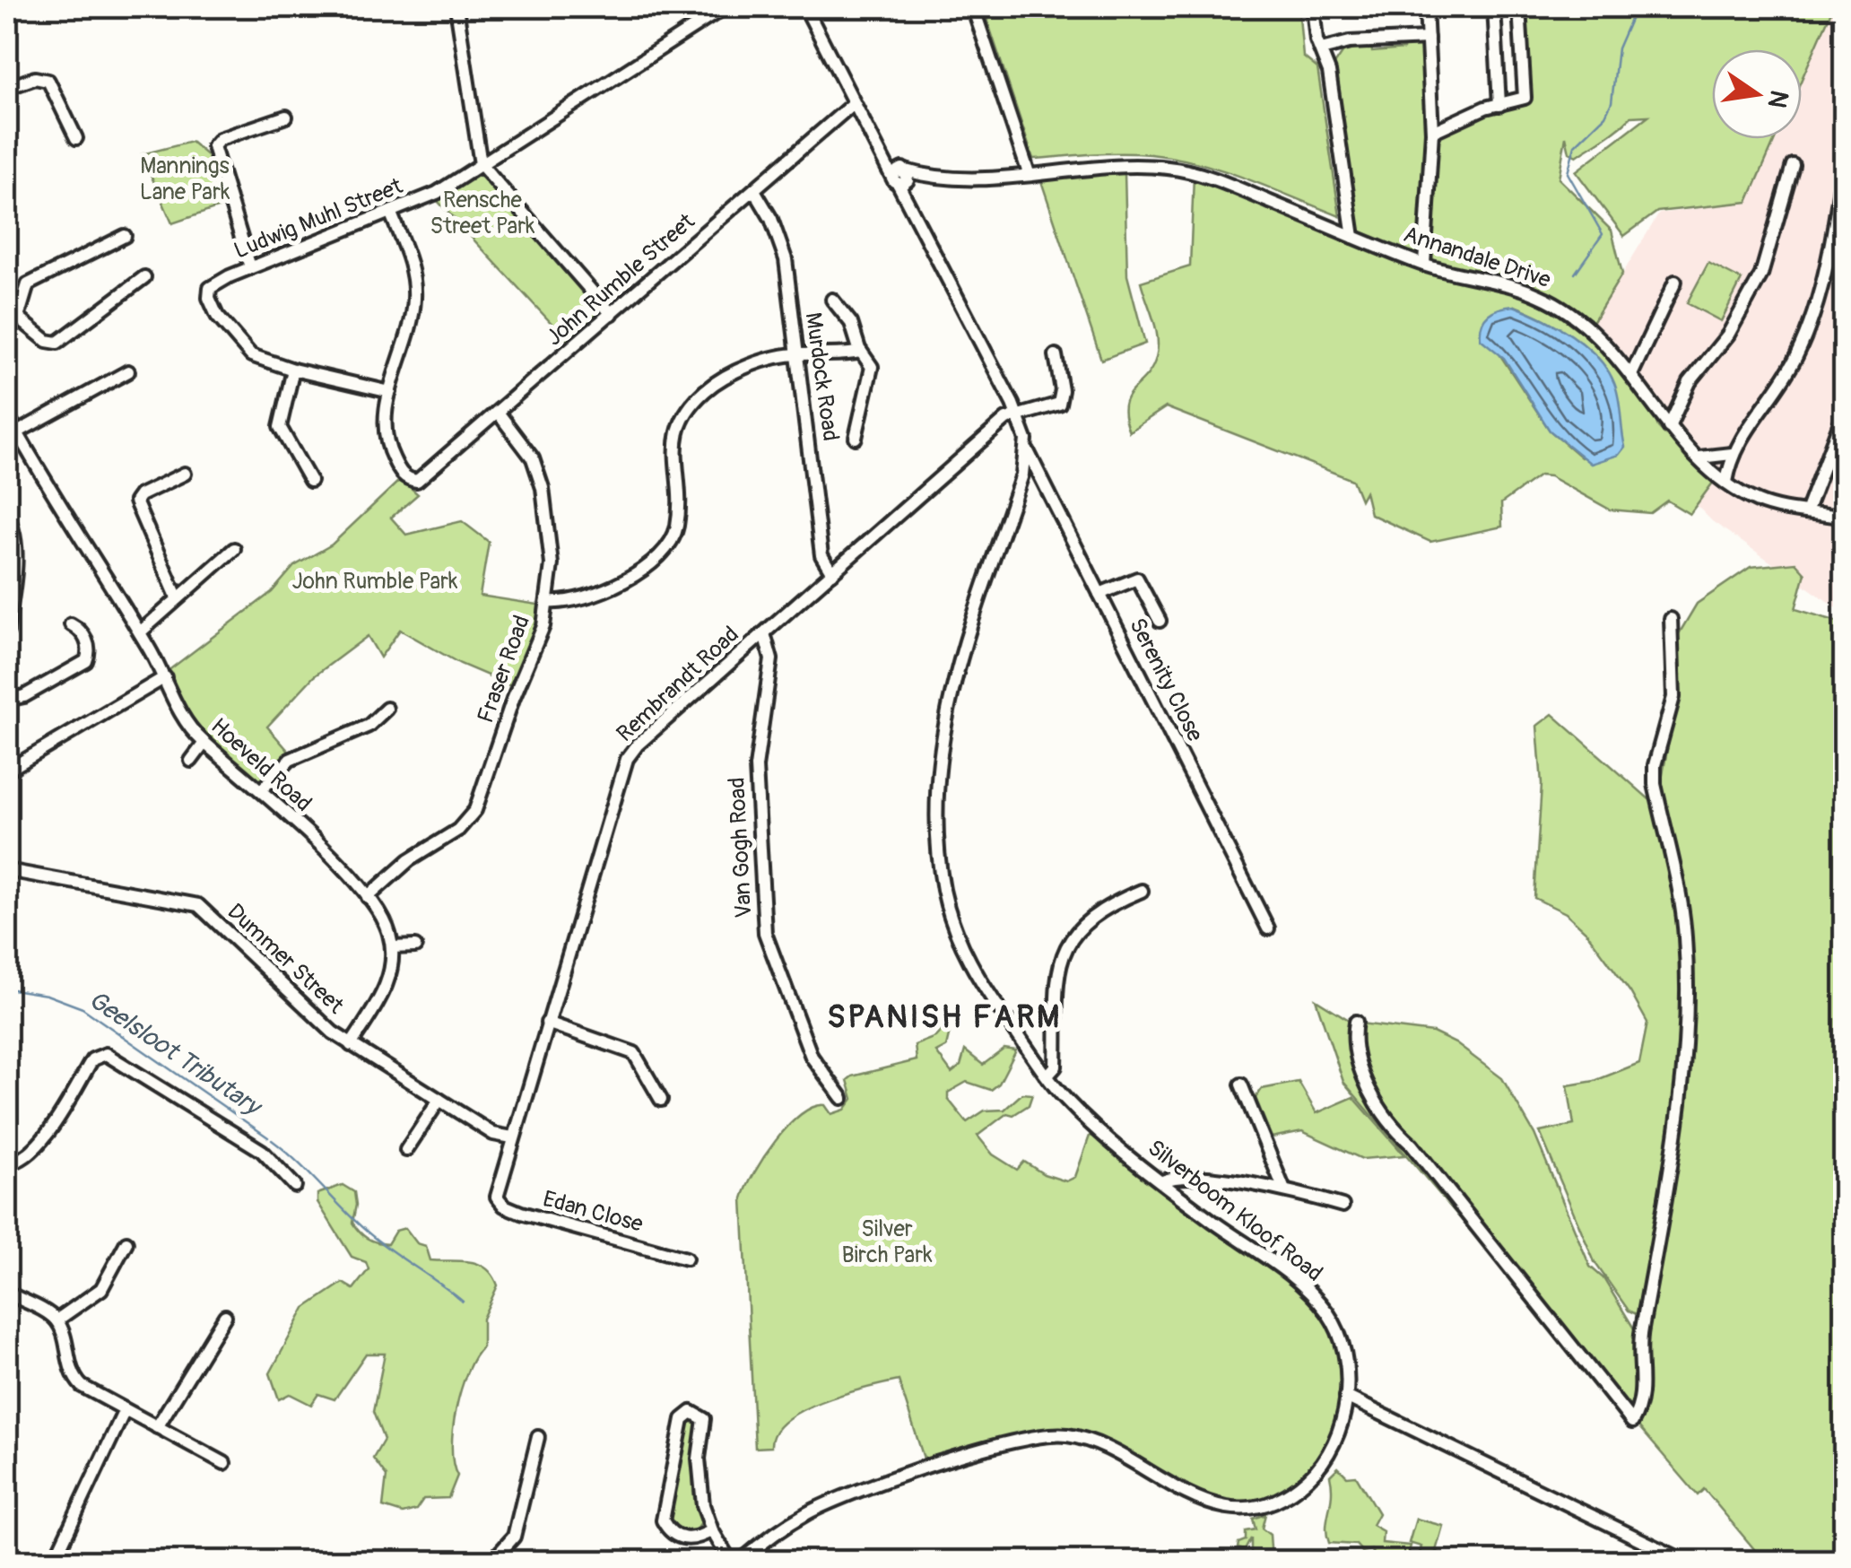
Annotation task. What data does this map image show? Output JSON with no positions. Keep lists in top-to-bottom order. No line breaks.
{"streets":{"street":["Ludwig Muhl Street","Annandale Drive","John Rumble Street","Murdock Road","Fraser Road","Serenity Close","Rembrandt Road","Hoeveld Road","Van Gogh Road","Dummer Street","Silverboom Kloof Road","Edan Close"]},"crossings":[["Ludwig Muhl Street","John Rumble Street"],["Annandale Drive","Silverboom Kloof Road"],["John Rumble Street","Murdock Road"],["John Rumble Street","Fraser Road"],["Murdock Road","Rembrandt Road"],["Fraser Road","Hoeveld Road"],["Serenity Close","Silverboom Kloof Road"],["Rembrandt Road","Van Gogh Road"],["Rembrandt Road","Dummer Street"],["Rembrandt Road","Silverboom Kloof Road"],["Rembrandt Road","Edan Close"]],"districts":["SPANISH FARM"],"water":["Geelsloot Tributary"],"parks":["Mannings Lane Park","Rensche Street Park","John Rumble Park","Silver Birch Park"],"north":"right"}
